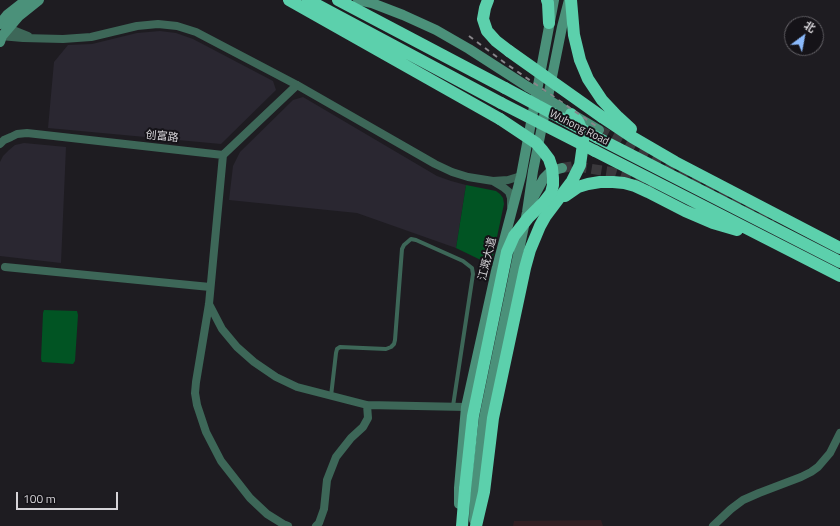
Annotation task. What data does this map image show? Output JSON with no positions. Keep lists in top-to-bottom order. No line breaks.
{"streets":{"highway":["Wuhong Road"],"main road":["江溉大道"],"street":["创富路"]},"scale_bar":"100 m","north":"top right"}
